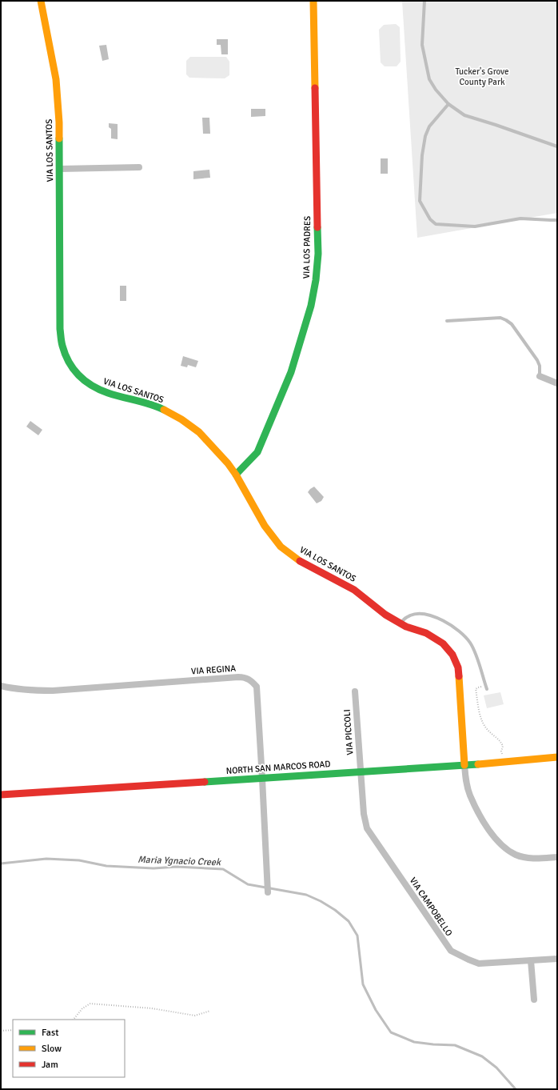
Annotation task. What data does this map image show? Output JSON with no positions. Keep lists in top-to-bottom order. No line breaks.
{"streets":{"street":["VIA LOS SANTOS","VIA LOS PADRES","VIA REGINA","VIA PICCOLI","NORTH SAN MARCOS ROAD","VIA CAMPOBELLO"]},"crossings":[["VIA LOS SANTOS","VIA LOS PADRES"],["VIA LOS SANTOS","NORTH SAN MARCOS ROAD"],["VIA REGINA","NORTH SAN MARCOS ROAD"],["VIA PICCOLI","NORTH SAN MARCOS ROAD"],["VIA PICCOLI","VIA CAMPOBELLO"],["NORTH SAN MARCOS ROAD","VIA CAMPOBELLO"]],"water":["Maria Ygnacio Creek"],"parks":["Tucker's Grove County Park"],"legend":["Fast","Slow","Jam"]}
